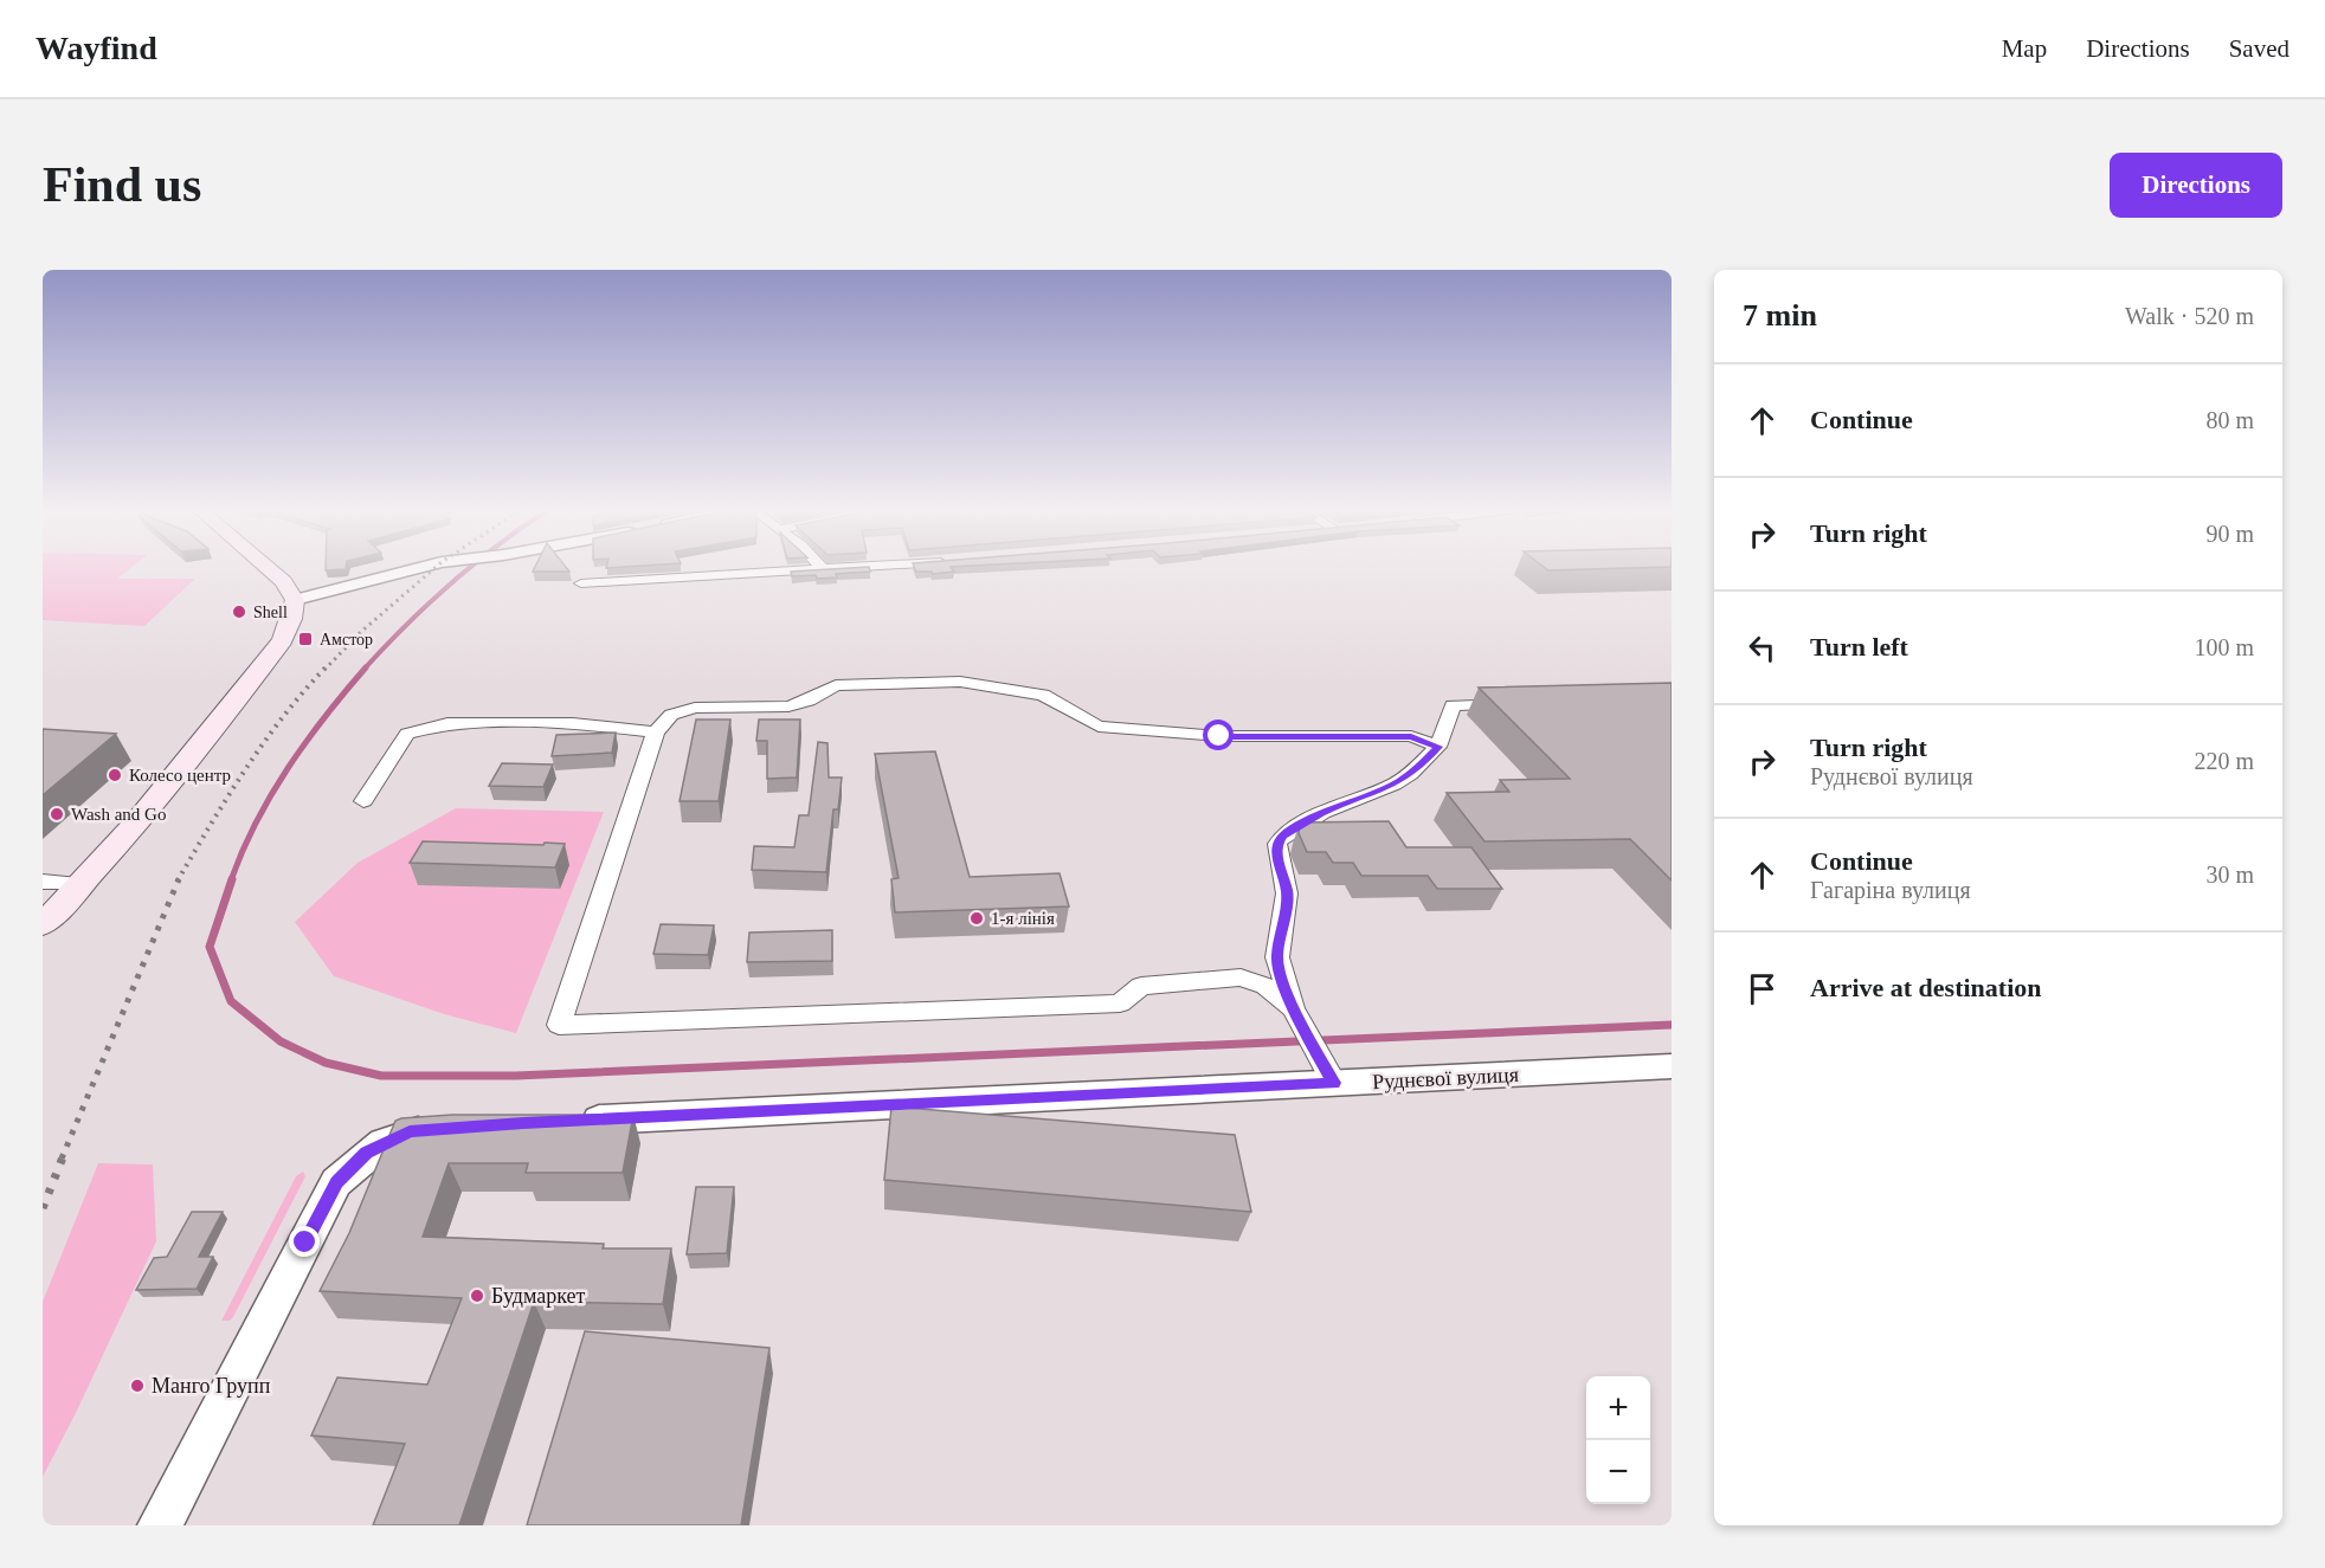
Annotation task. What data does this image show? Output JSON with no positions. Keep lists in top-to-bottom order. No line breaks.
{"streets":{"street":["Руднєвої вулиця"]},"places":{"other":["Shell","Колесо центр","Wash and Go","1-я лінія","Будмаркет","Манго Групп"],"transit":["Амстор"]},"page":{"header":"Wayfind","nav":["Map","Directions","Saved"],"buttons":"Directions","title":"Find us","heading":["7 min","Walk · 520 m"],"list":[["Continue","80 m"],["Turn right","90 m"],["Turn left","100 m"],["Turn right","Руднєвої вулиця","220 m"],["Continue","Гагаріна вулиця","30 m"],"Arrive at destination"],"map_buttons":["+","−"]}}
